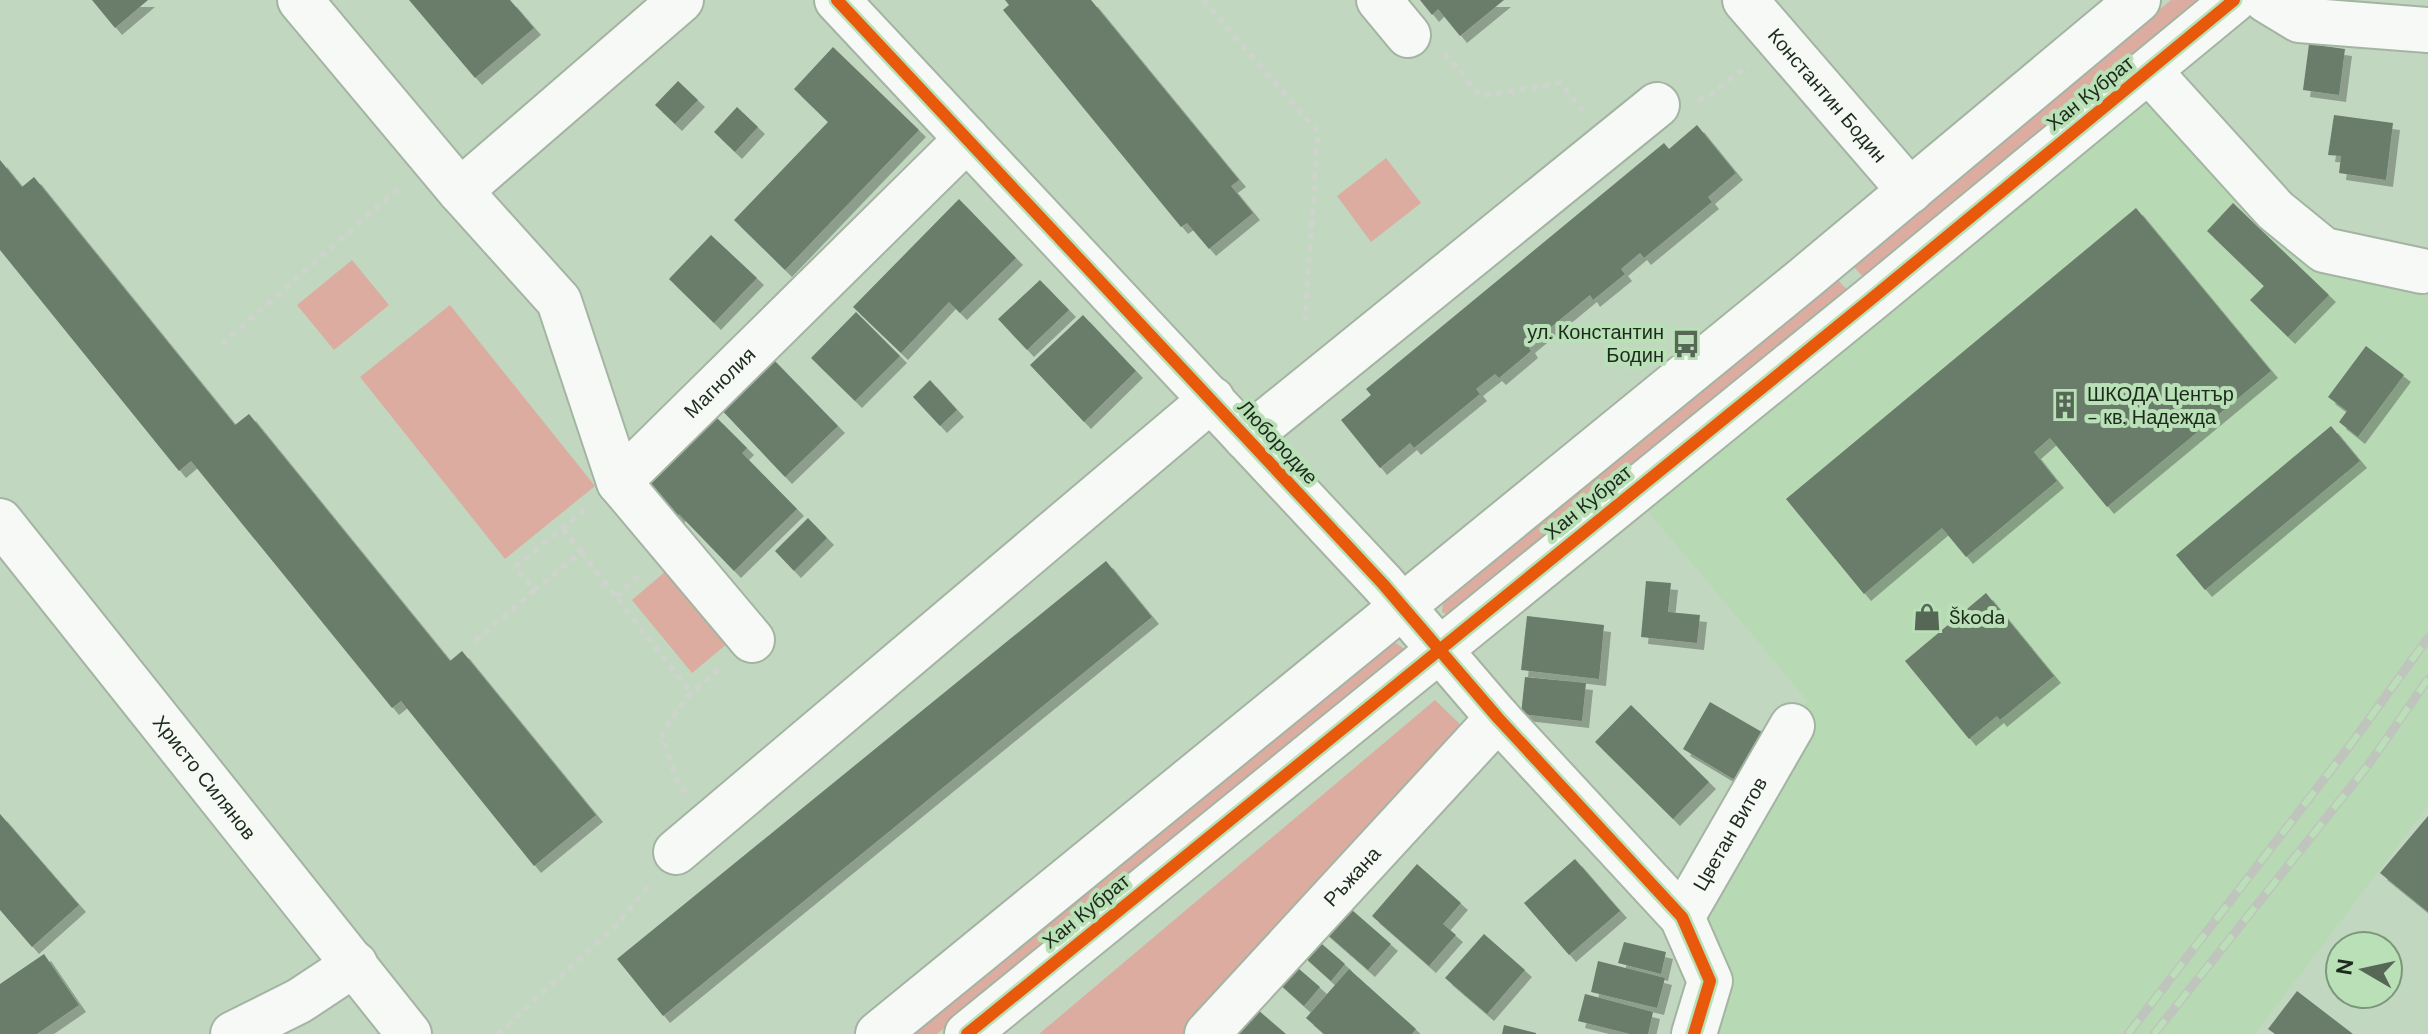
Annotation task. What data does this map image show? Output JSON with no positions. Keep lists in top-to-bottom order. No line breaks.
{"streets":{"street":["Хан Кубрат","Константин Бодин","Магнолия","Любородие","Христо Силянов","Цветан Витов","Ръжана"]},"crossings":[["Хан Кубрат","Константин Бодин"],["Хан Кубрат","Любородие"],["Магнолия","Любородие"],["Любородие","Цветан Витов"],["Любородие","Ръжана"]],"places":{"bus stop":["ул. Константин Бодин"],"building":["ШКОДА Център - кв. Надежда"],"shop":["Škoda"]},"north":"left"}
